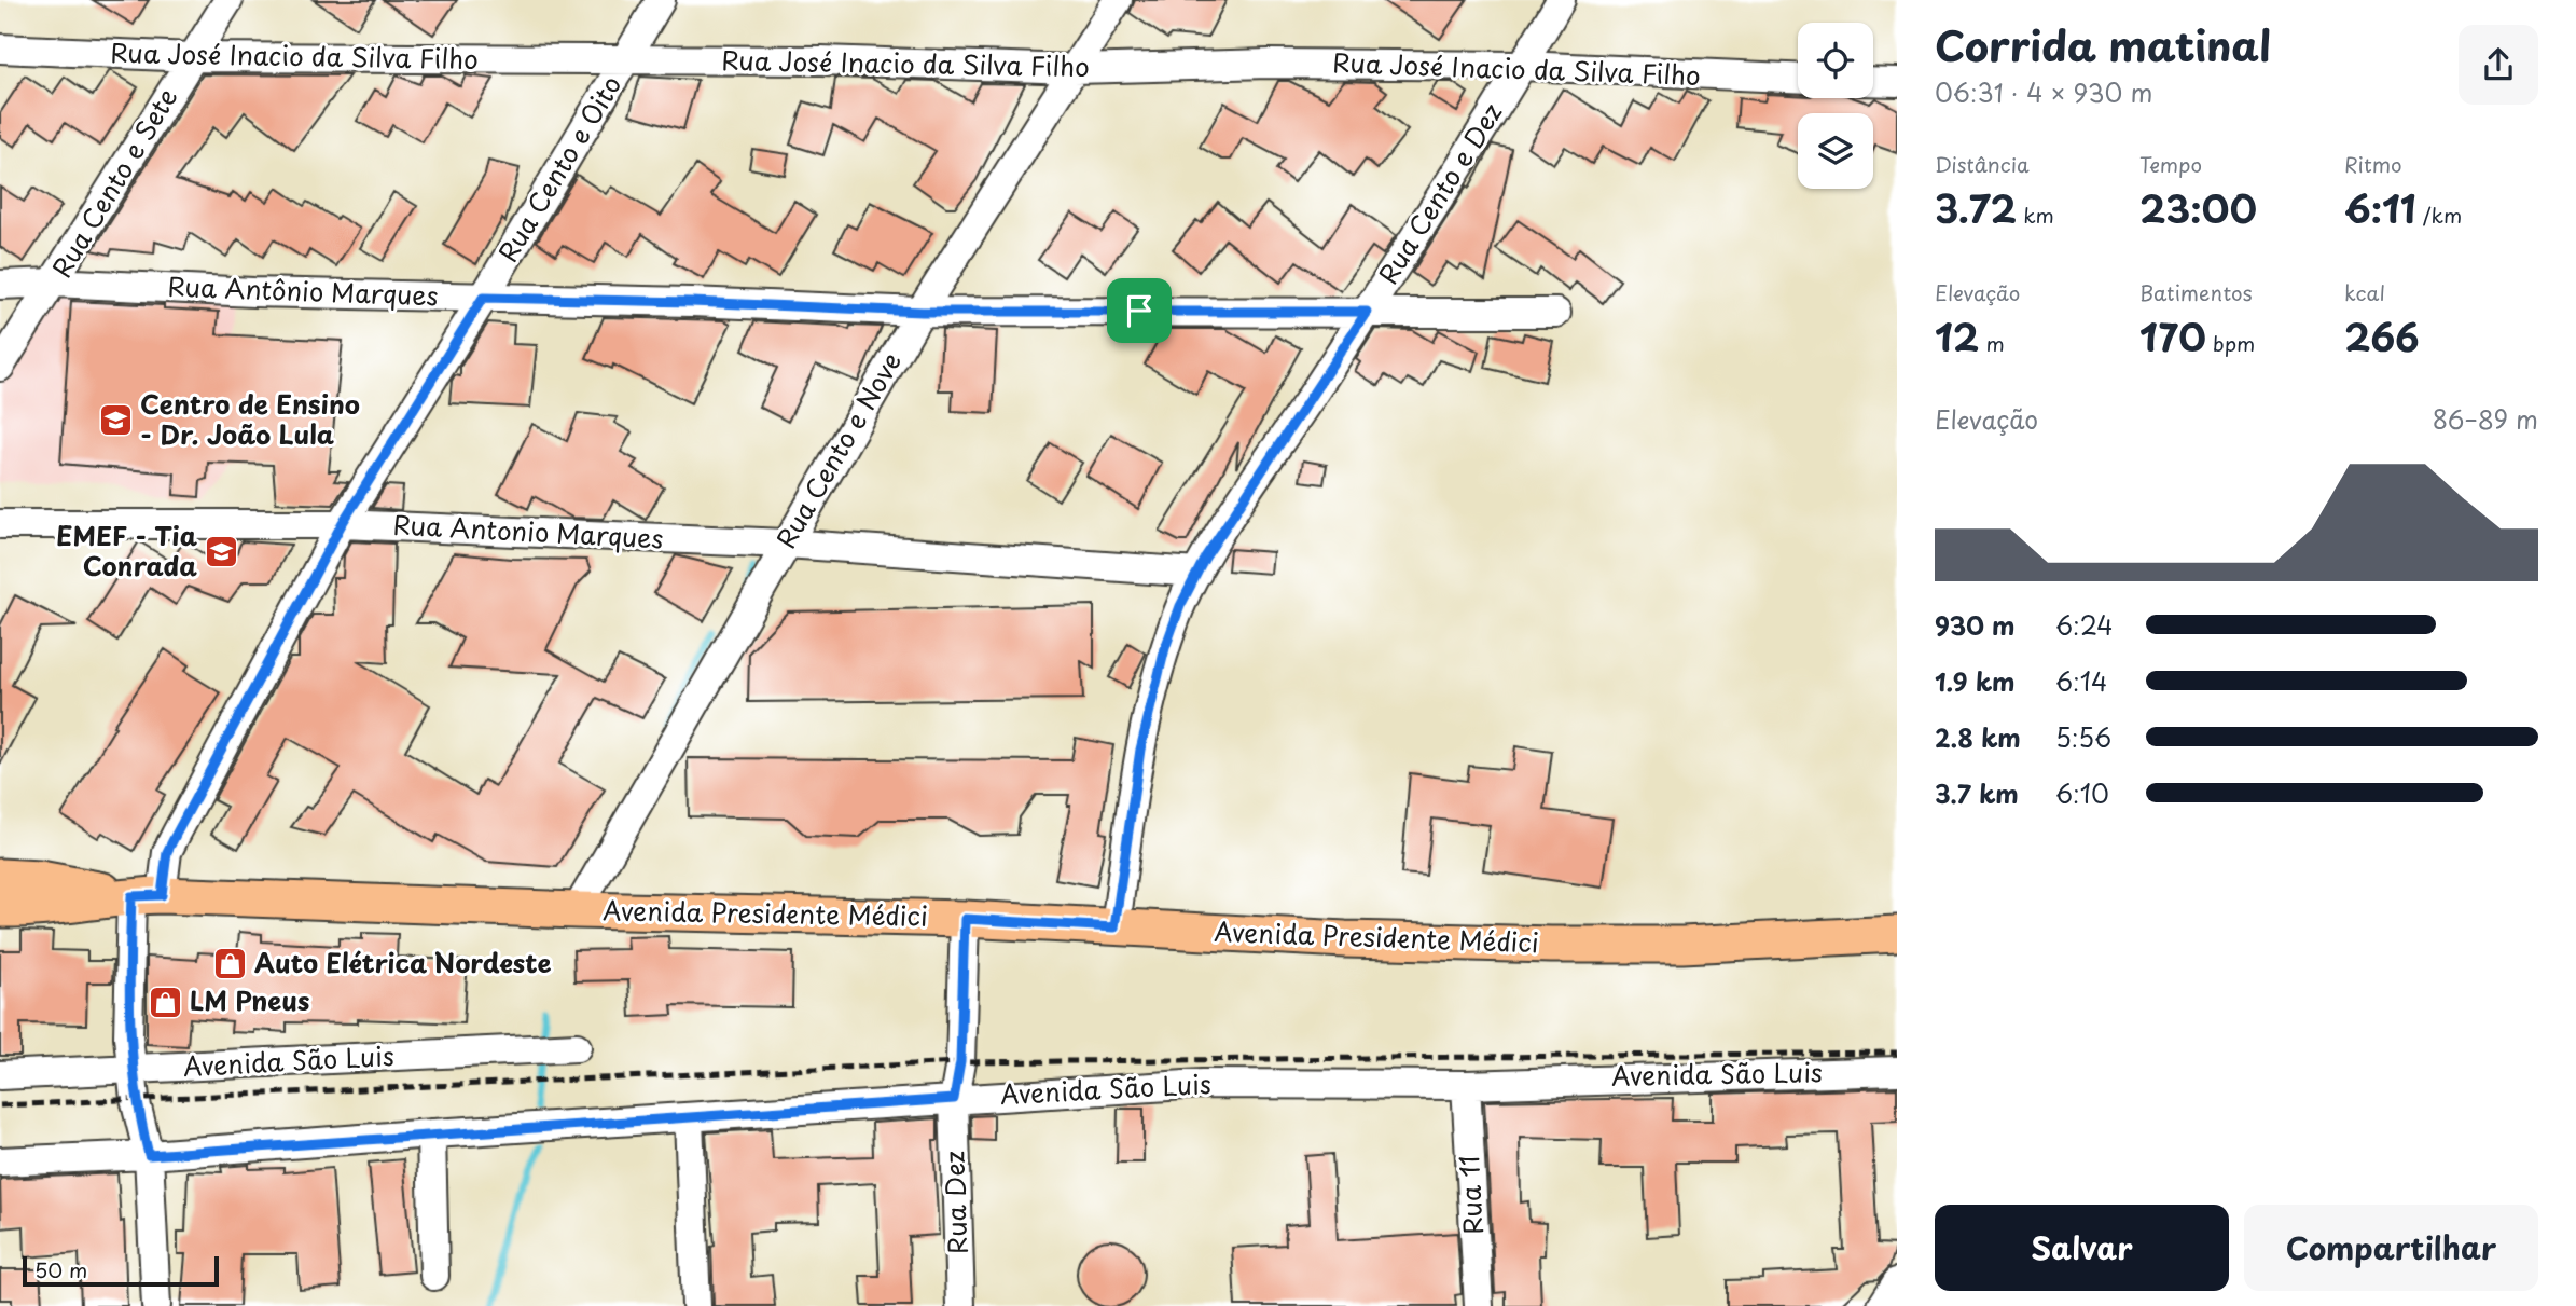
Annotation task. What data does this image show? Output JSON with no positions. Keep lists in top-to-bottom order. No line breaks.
{"streets":{"main road":["Avenida Presidente Médici"],"street":["Rua José Inacio da Silva Filho","Rua Cento e Oito","Rua Cento e Sete","Rua Cento e Dez","Rua Antônio Marques","Rua Cento e Nove","Rua Antonio Marques","Avenida São Luis","Rua 11","Rua Dez"]},"crossings":[["Rua José Inacio da Silva Filho","Rua Cento e Oito"],["Rua José Inacio da Silva Filho","Rua Cento e Sete"],["Rua José Inacio da Silva Filho","Rua Cento e Dez"],["Rua José Inacio da Silva Filho","Rua Cento e Nove"],["Rua Cento e Oito","Rua Antônio Marques"],["Rua Cento e Oito","Rua Antonio Marques"],["Rua Cento e Oito","Avenida Presidente Médici"],["Rua Cento e Oito","Avenida São Luis"],["Rua Cento e Sete","Rua Antônio Marques"],["Rua Cento e Dez","Rua Antônio Marques"],["Rua Cento e Dez","Rua Antonio Marques"],["Rua Cento e Dez","Avenida Presidente Médici"],["Rua Antônio Marques","Rua Cento e Nove"],["Rua Cento e Nove","Rua Antonio Marques"],["Rua Cento e Nove","Avenida Presidente Médici"],["Avenida Presidente Médici","Rua Dez"],["Avenida São Luis","Rua 11"],["Avenida São Luis","Rua Dez"]],"places":{"school or university":["Centro de Ensino - Dr. João Lula","EMEF - Tia Conrada"],"shop":["Auto Elétrica Nordeste","LM Pneus"]},"scale_bar":"50 m","page":{"heading":["Corrida matinal","06:31 · 4 × 930 m"],"stats":[["Distância","3.72 km"],["Tempo","23:00"],["Ritmo","6:11 /km"],["Elevação","12 m"],["Batimentos","170 bpm"],["kcal","266"]],"chart":["Elevação","86–89 m"],"list":[{"name":"930 m","note":"6:24"},{"name":"1.9 km","note":"6:14"},{"name":"2.8 km","note":"5:56"},{"name":"3.7 km","note":"6:10"}],"buttons":["Salvar","Compartilhar"],"scale":"50 m"}}
